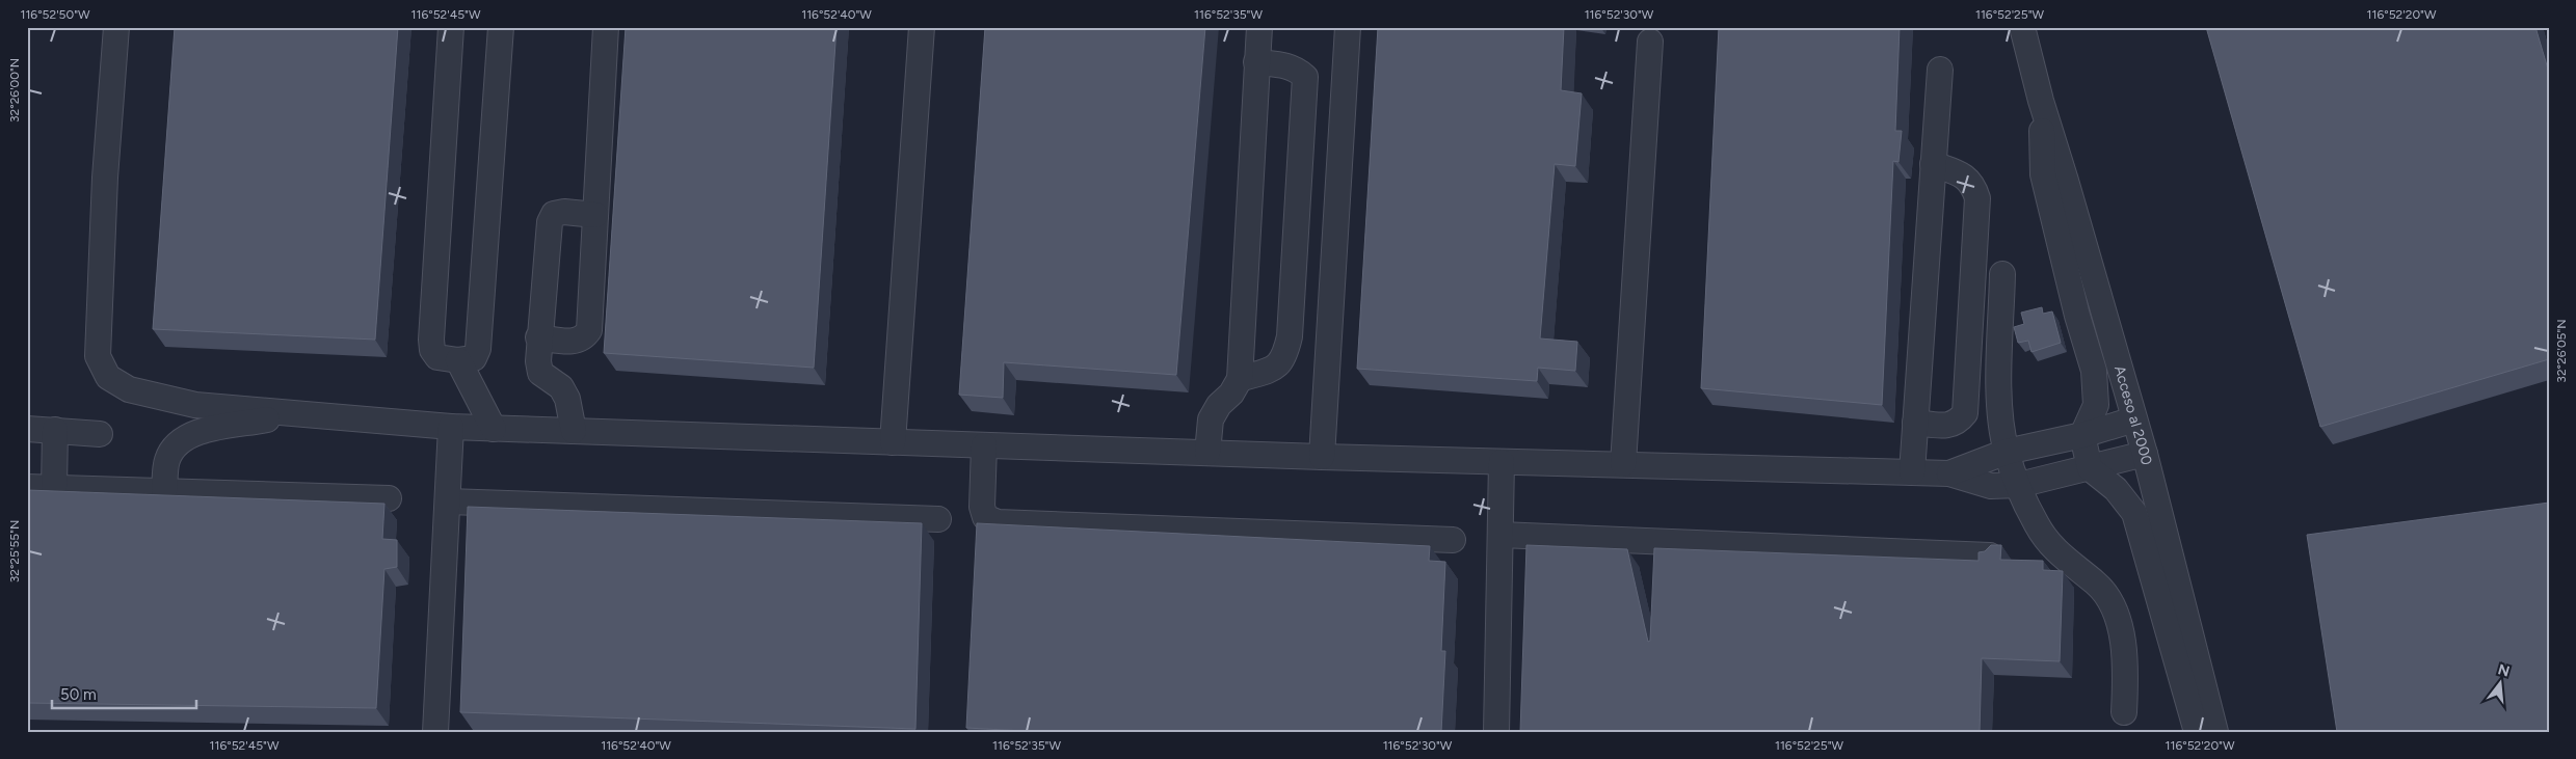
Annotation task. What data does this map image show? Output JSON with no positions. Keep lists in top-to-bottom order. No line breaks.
{"streets":{"street":["Acceso al 2000"]},"scale_bar":"50 m","north":"top","coordinates":["116°52'50\"W","116°52'45\"W","116°52'40\"W","116°52'35\"W","116°52'30\"W","116°52'25\"W","116°52'20\"W","32°26'00\"N","32°26'05\"N","32°25'55\"N"]}
